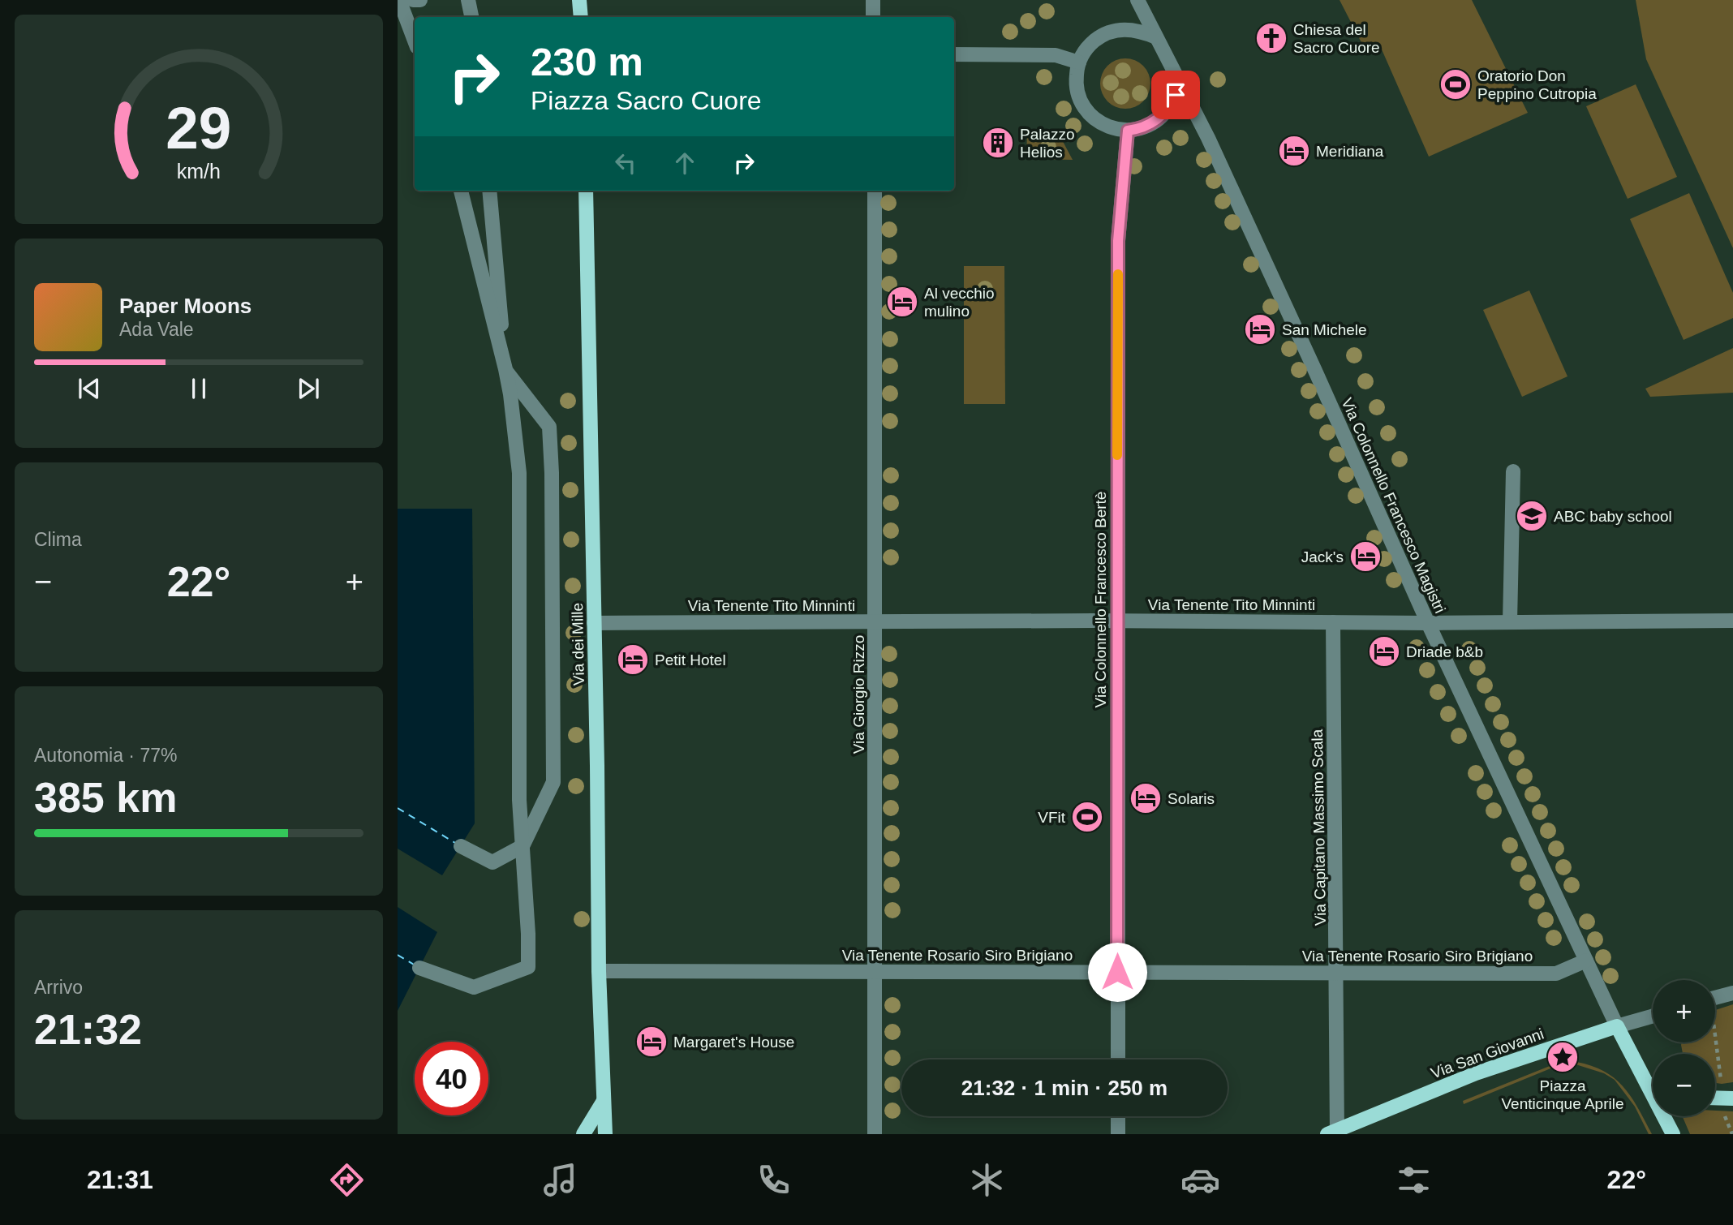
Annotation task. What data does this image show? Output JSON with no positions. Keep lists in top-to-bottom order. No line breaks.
{"streets":{"main road":["Via dei Mille","Via San Giovanni"],"street":["Via Colonnello Francesco Magistri","Via Colonnello Francesco Bertè","Via Tenente Tito Minninti","Via Giorgio Rizzo","Via Capitano Massimo Scala","Via Tenente Rosario Siro Brigiano"]},"crossings":[["Via Colonnello Francesco Magistri","Via Colonnello Francesco Bertè"],["Via Colonnello Francesco Magistri","Via Tenente Tito Minninti"],["Via Colonnello Francesco Magistri","Via Tenente Rosario Siro Brigiano"],["Via Colonnello Francesco Magistri","Via San Giovanni"],["Via Colonnello Francesco Bertè","Via Tenente Tito Minninti"],["Via Colonnello Francesco Bertè","Via Tenente Rosario Siro Brigiano"],["Via Tenente Tito Minninti","Via dei Mille"],["Via Tenente Tito Minninti","Via Giorgio Rizzo"],["Via Tenente Tito Minninti","Via Capitano Massimo Scala"],["Via dei Mille","Via Tenente Rosario Siro Brigiano"],["Via Giorgio Rizzo","Via Tenente Rosario Siro Brigiano"],["Via Capitano Massimo Scala","Via Tenente Rosario Siro Brigiano"],["Via Capitano Massimo Scala","Via San Giovanni"]],"places":{"church":["Chiesa del Sacro Cuore"],"sports":["Oratorio Don Peppino Cutropia","VFit"],"building":["Palazzo Helios"],"hotel":["Meridiana","Al vecchio mulino","San Michele","Jack's","Driade b&b","Petit Hotel","Solaris","Margaret's House"],"school or university":["ABC baby school"],"place":["Piazza Venticinque Aprile"]},"page":{"turn":["230 m","Piazza Sacro Cuore"],"song":["Paper Moons","Ada Vale"],"tile":["Clima",["Autonomia · 77%","385 km"],["Arrivo","21:32"]],"heat":["−","22°","+"],"map_buttons":["+","−"],"limit":"40","trip":"21:32 · 1 min · 250 m","tabs":["21:31","22°"],"gauge":["29","km/h"]}}
